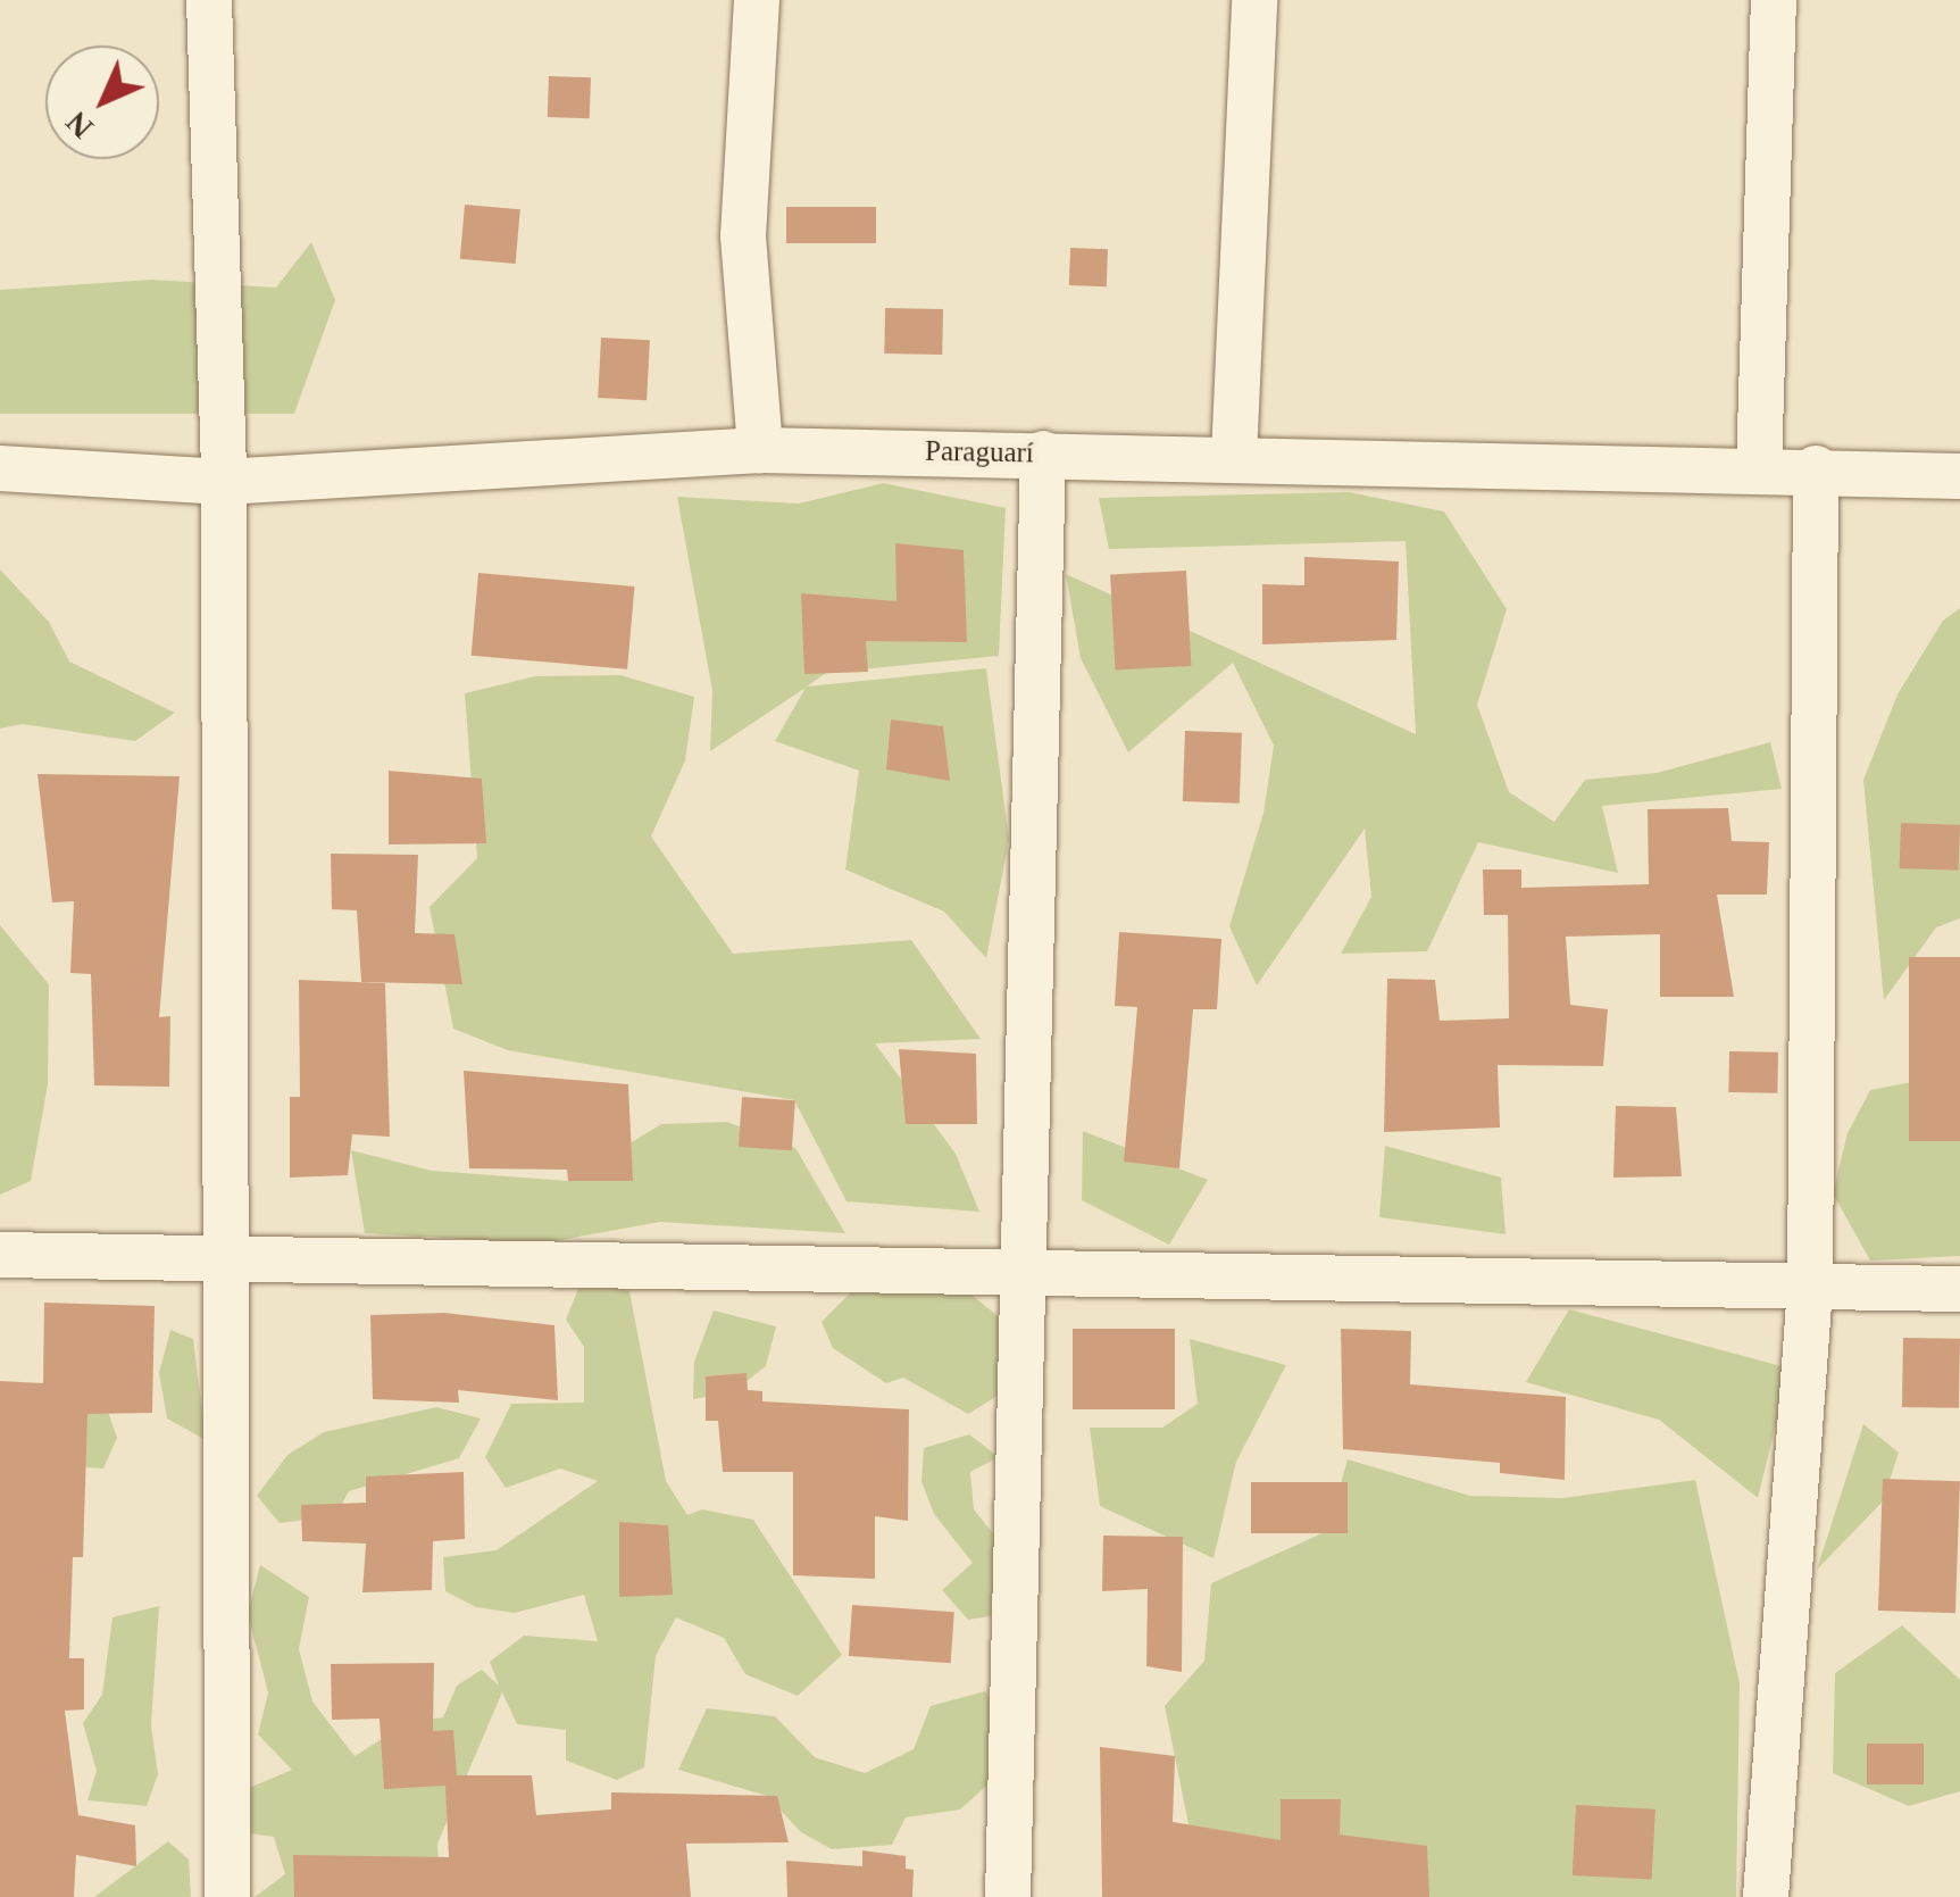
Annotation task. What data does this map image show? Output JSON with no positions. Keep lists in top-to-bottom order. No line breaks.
{"streets":{"street":["Paraguarí"]},"north":"bottom left"}
